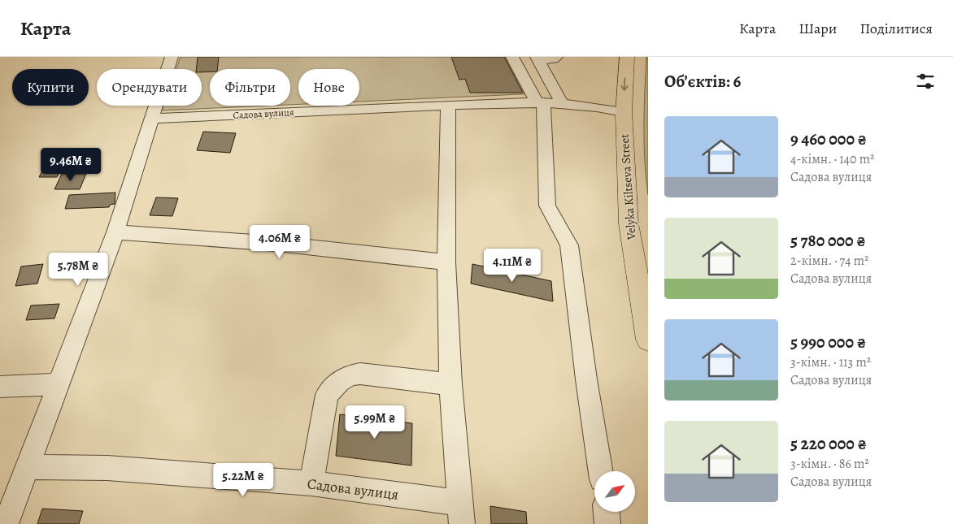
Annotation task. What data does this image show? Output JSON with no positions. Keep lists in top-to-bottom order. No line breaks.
{"streets":{"highway":["Velyka Kiltseva Street"],"street":["Садова вулиця"]},"crossings":[["Садова вулиця","Velyka Kiltseva Street"]],"north":"top right","page":{"header":"Карта","nav":["Карта","Шари","Поділитися"],"heading":"Об’єктів: 6","chip":["Купити","Орендувати","Фільтри","Нове"],"list":[{"name":"9 460 000 ₴","note":"4-кімн. · 140 m² · Садова вулиця"},{"name":"5 780 000 ₴","note":"2-кімн. · 74 m² · Садова вулиця"},{"name":"5 990 000 ₴","note":"3-кімн. · 113 m² · Садова вулиця"},{"name":"5 220 000 ₴","note":"3-кімн. · 86 m² · Садова вулиця"}],"price":["9.46M ₴","4.06M ₴","4.11M ₴","5.78M ₴","5.99M ₴","5.22M ₴"]}}
